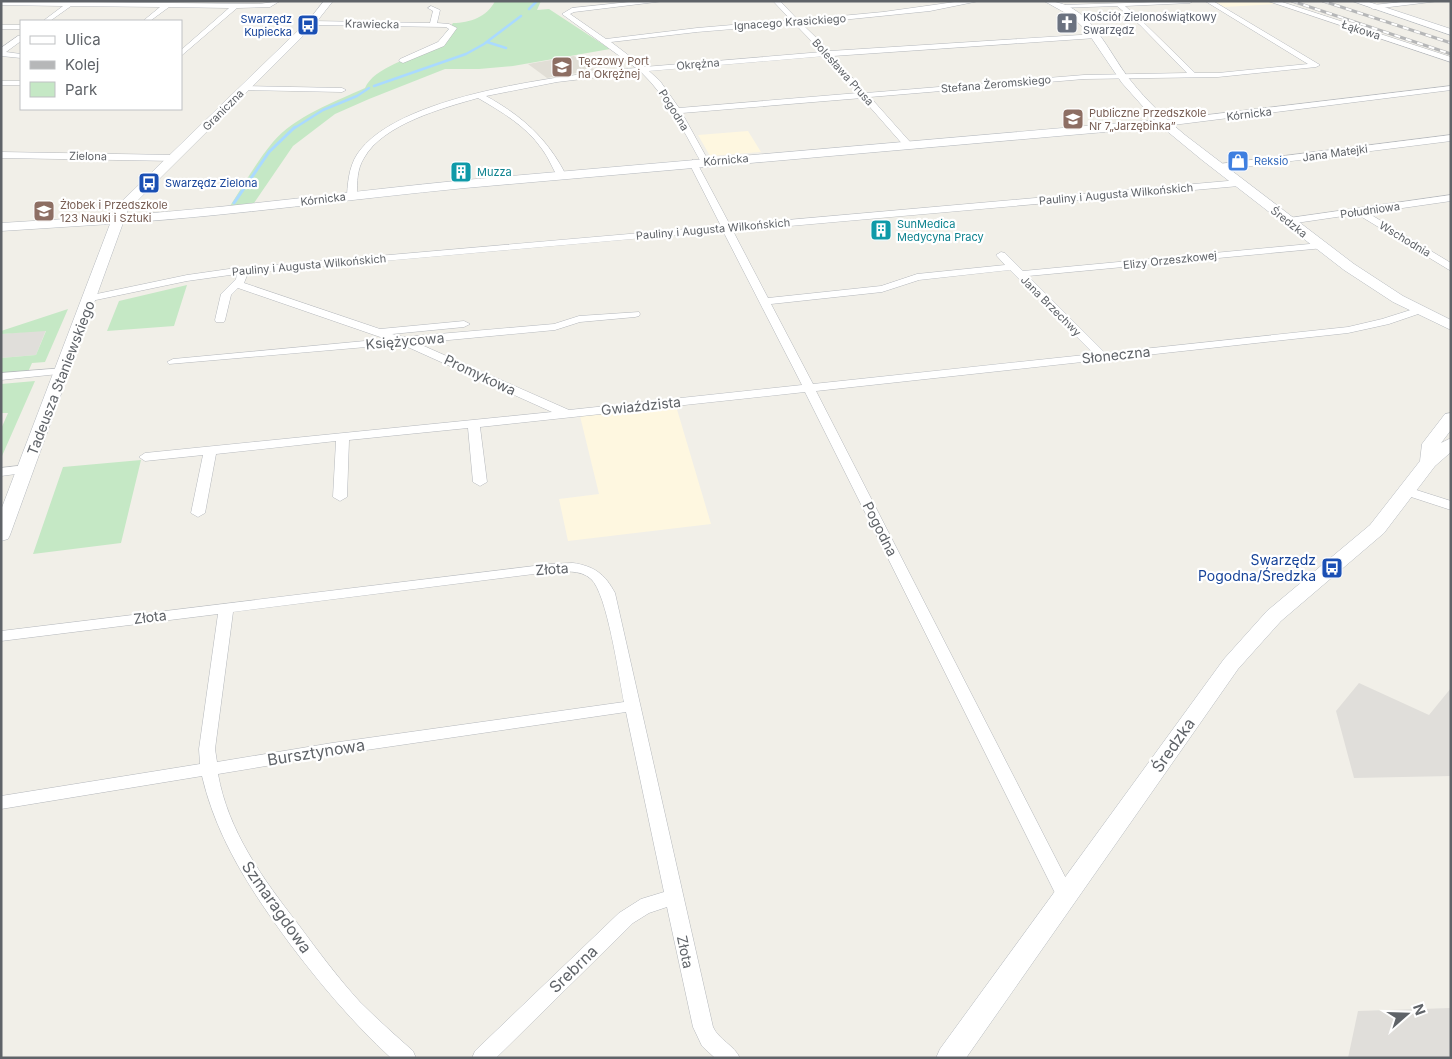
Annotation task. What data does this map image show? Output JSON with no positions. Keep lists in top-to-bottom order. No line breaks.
{"streets":{"street":["Ignacego Krasickiego","Krawiecka","Łąkowa","Okrężna","Bolesława Prusa","Stefana Żeromskiego","Graniczna","Pogodna","Kórnicka","Jana Matejki","Zielona","Pauliny i Augusta Wilkońskich","Południowa","Średzka","Wschodnia","Elizy Orzeszkowej","Jana Brzechwy","Księżycowa","Słoneczna","Promykowa","Tadeusza Staniewskiego","Gwiaździsta","Złota","Bursztynowa","Szmaragdowa","Srebrna"]},"crossings":[["Ignacego Krasickiego","Bolesława Prusa"],["Ignacego Krasickiego","Pogodna"],["Krawiecka","Graniczna"],["Okrężna","Bolesława Prusa"],["Okrężna","Pogodna"],["Okrężna","Kórnicka"],["Okrężna","Średzka"],["Bolesława Prusa","Stefana Żeromskiego"],["Bolesława Prusa","Kórnicka"],["Stefana Żeromskiego","Pogodna"],["Stefana Żeromskiego","Średzka"],["Graniczna","Kórnicka"],["Graniczna","Zielona"],["Graniczna","Tadeusza Staniewskiego"],["Pogodna","Kórnicka"],["Pogodna","Pauliny i Augusta Wilkońskich"],["Pogodna","Średzka"],["Pogodna","Elizy Orzeszkowej"],["Pogodna","Słoneczna"],["Pogodna","Gwiaździsta"],["Kórnicka","Średzka"],["Kórnicka","Tadeusza Staniewskiego"],["Jana Matejki","Średzka"],["Pauliny i Augusta Wilkońskich","Średzka"],["Pauliny i Augusta Wilkońskich","Tadeusza Staniewskiego"],["Południowa","Średzka"],["Południowa","Wschodnia"],["Średzka","Elizy Orzeszkowej"],["Średzka","Słoneczna"],["Elizy Orzeszkowej","Jana Brzechwy"],["Jana Brzechwy","Słoneczna"],["Księżycowa","Promykowa"],["Słoneczna","Gwiaździsta"],["Promykowa","Gwiaździsta"],["Złota","Bursztynowa"],["Złota","Szmaragdowa"],["Złota","Srebrna"],["Bursztynowa","Szmaragdowa"]],"places":{"church":["Kościół Zielonoświątkowy Swarzędz"],"bus stop":["Swarzędz Kupiecka","Swarzędz Zielona","Swarzędz Pogodna/Średzka"],"school or university":["Tęczowy Port na Okrężnej","Publiczne Przedszkole Nr 7„Jarzębinka”","Żłobek i Przedszkole 123 Nauki i Sztuki"],"shop":["Reksio"],"building":["Muzza","SunMedica Medycyna Pracy"]},"legend":["Ulica","Kolej","Park"],"north":"right"}
